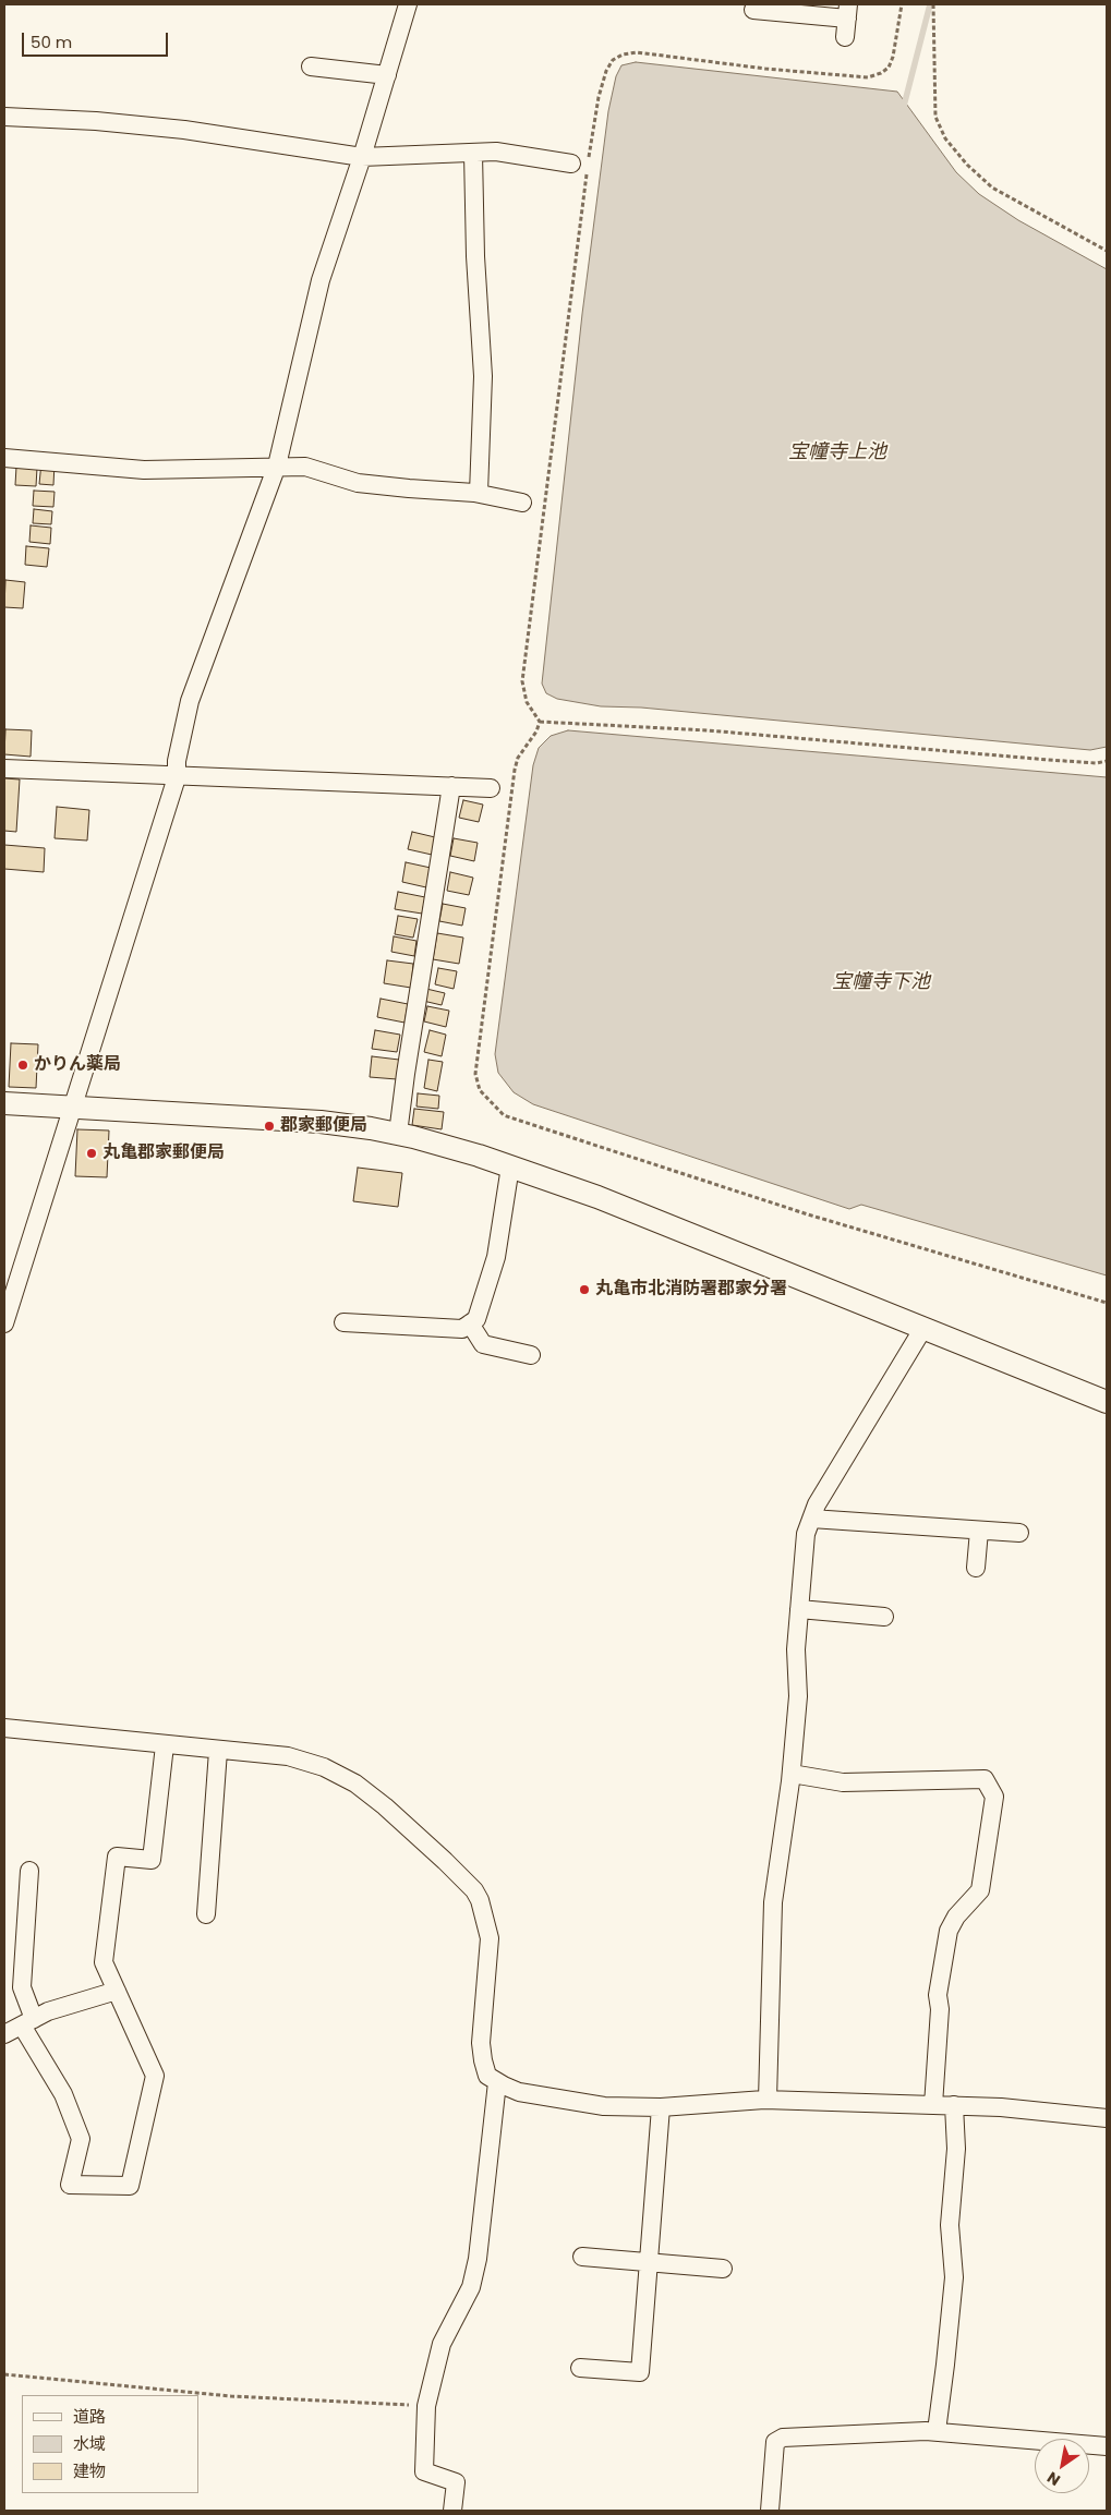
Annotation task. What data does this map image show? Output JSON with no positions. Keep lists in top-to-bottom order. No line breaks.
{"water":["宝幢寺上池","宝幢寺下池"],"places":["かりん薬局","郡家郵便局","丸亀郡家郵便局","丸亀市北消防署郡家分署"],"legend":["道路","水域","建物"],"scale_bar":"50 m","north":"bottom left"}
